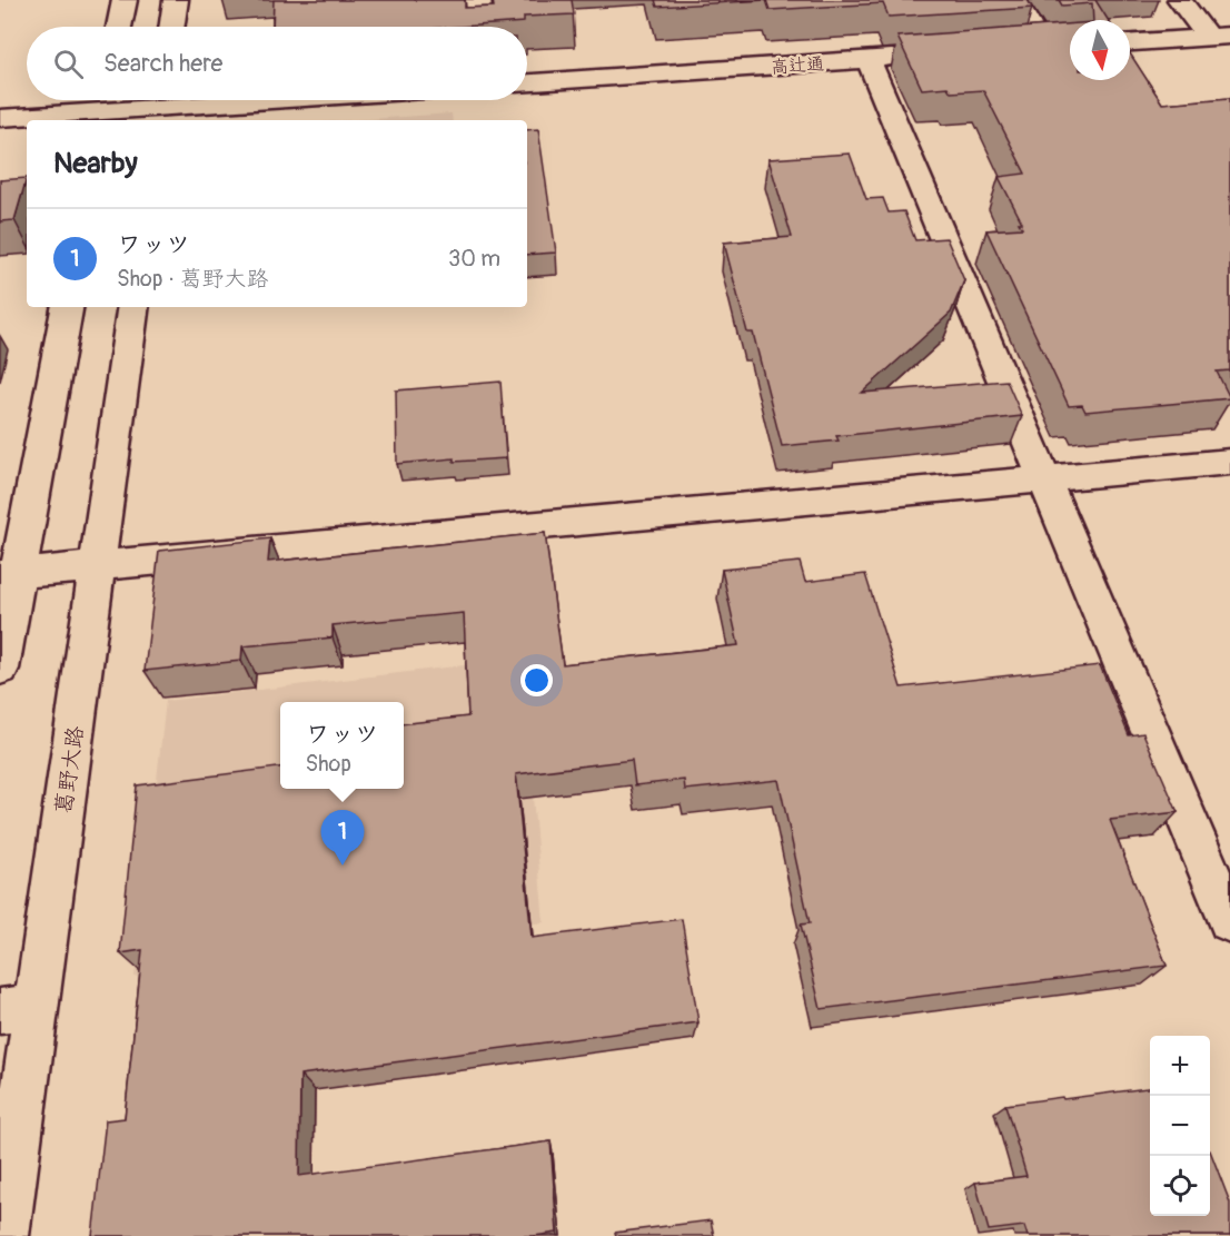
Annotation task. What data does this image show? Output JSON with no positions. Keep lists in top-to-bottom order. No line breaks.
{"streets":{"street":["高辻通","葛野大路"]},"north":"bottom","page":{"search":"Search here","heading":"Nearby","list":[{"mark":"1","name":"ワッツ","note":"Shop · 葛野大路","value":"30 m"}],"popup":["ワッツ","Shop"],"pins":"1","map_buttons":["+","−"]}}
